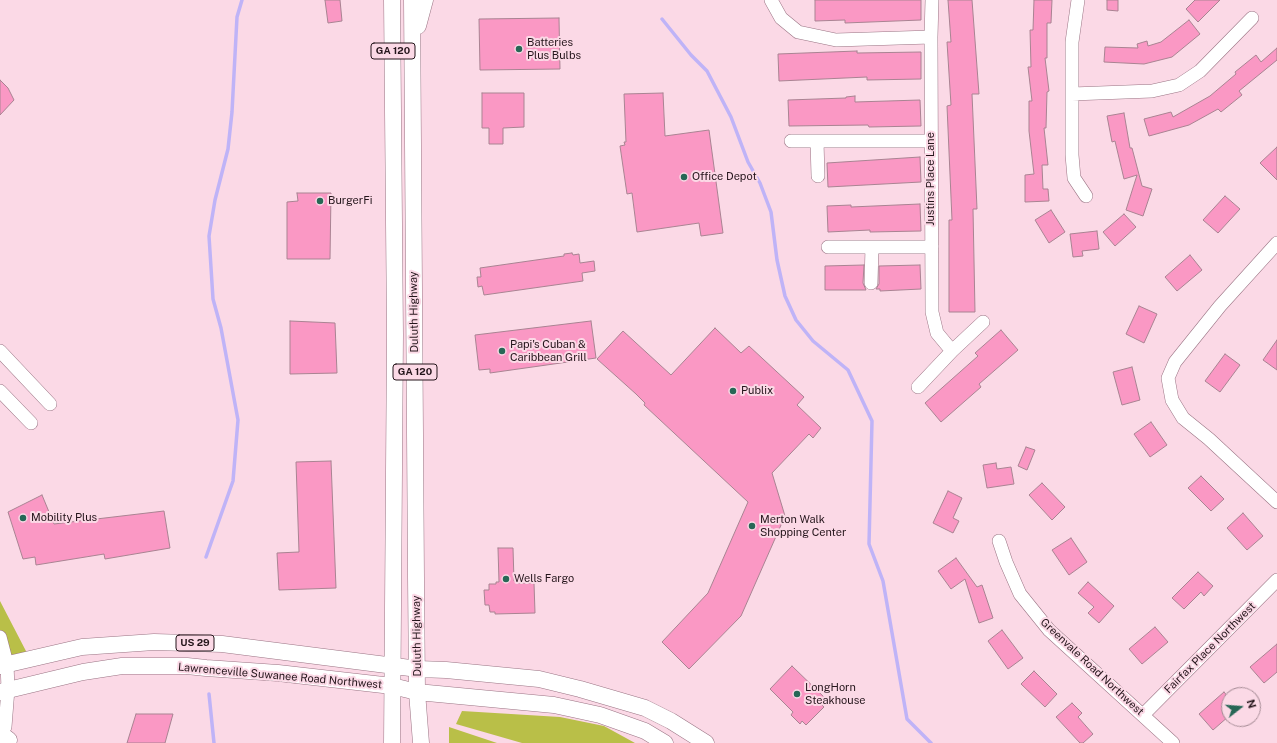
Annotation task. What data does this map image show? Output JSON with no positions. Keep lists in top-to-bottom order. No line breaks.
{"streets":{"main road":["GA 120","Duluth Highway","US 29","Lawrenceville Suwanee Road Northwest"],"street":["Justins Place Lane","Fairfax Place Northwest","Greenvale Road Northwest"]},"crossings":[["Duluth Highway","Lawrenceville Suwanee Road Northwest"],["Fairfax Place Northwest","Greenvale Road Northwest"]],"places":["Batteries Plus Bulbs","Office Depot","BurgerFi","Papi's Cuban & Caribbean Grill","Publix","Mobility Plus","Merton Walk Shopping Center","Wells Fargo","LongHorn Steakhouse"],"north":"right"}
